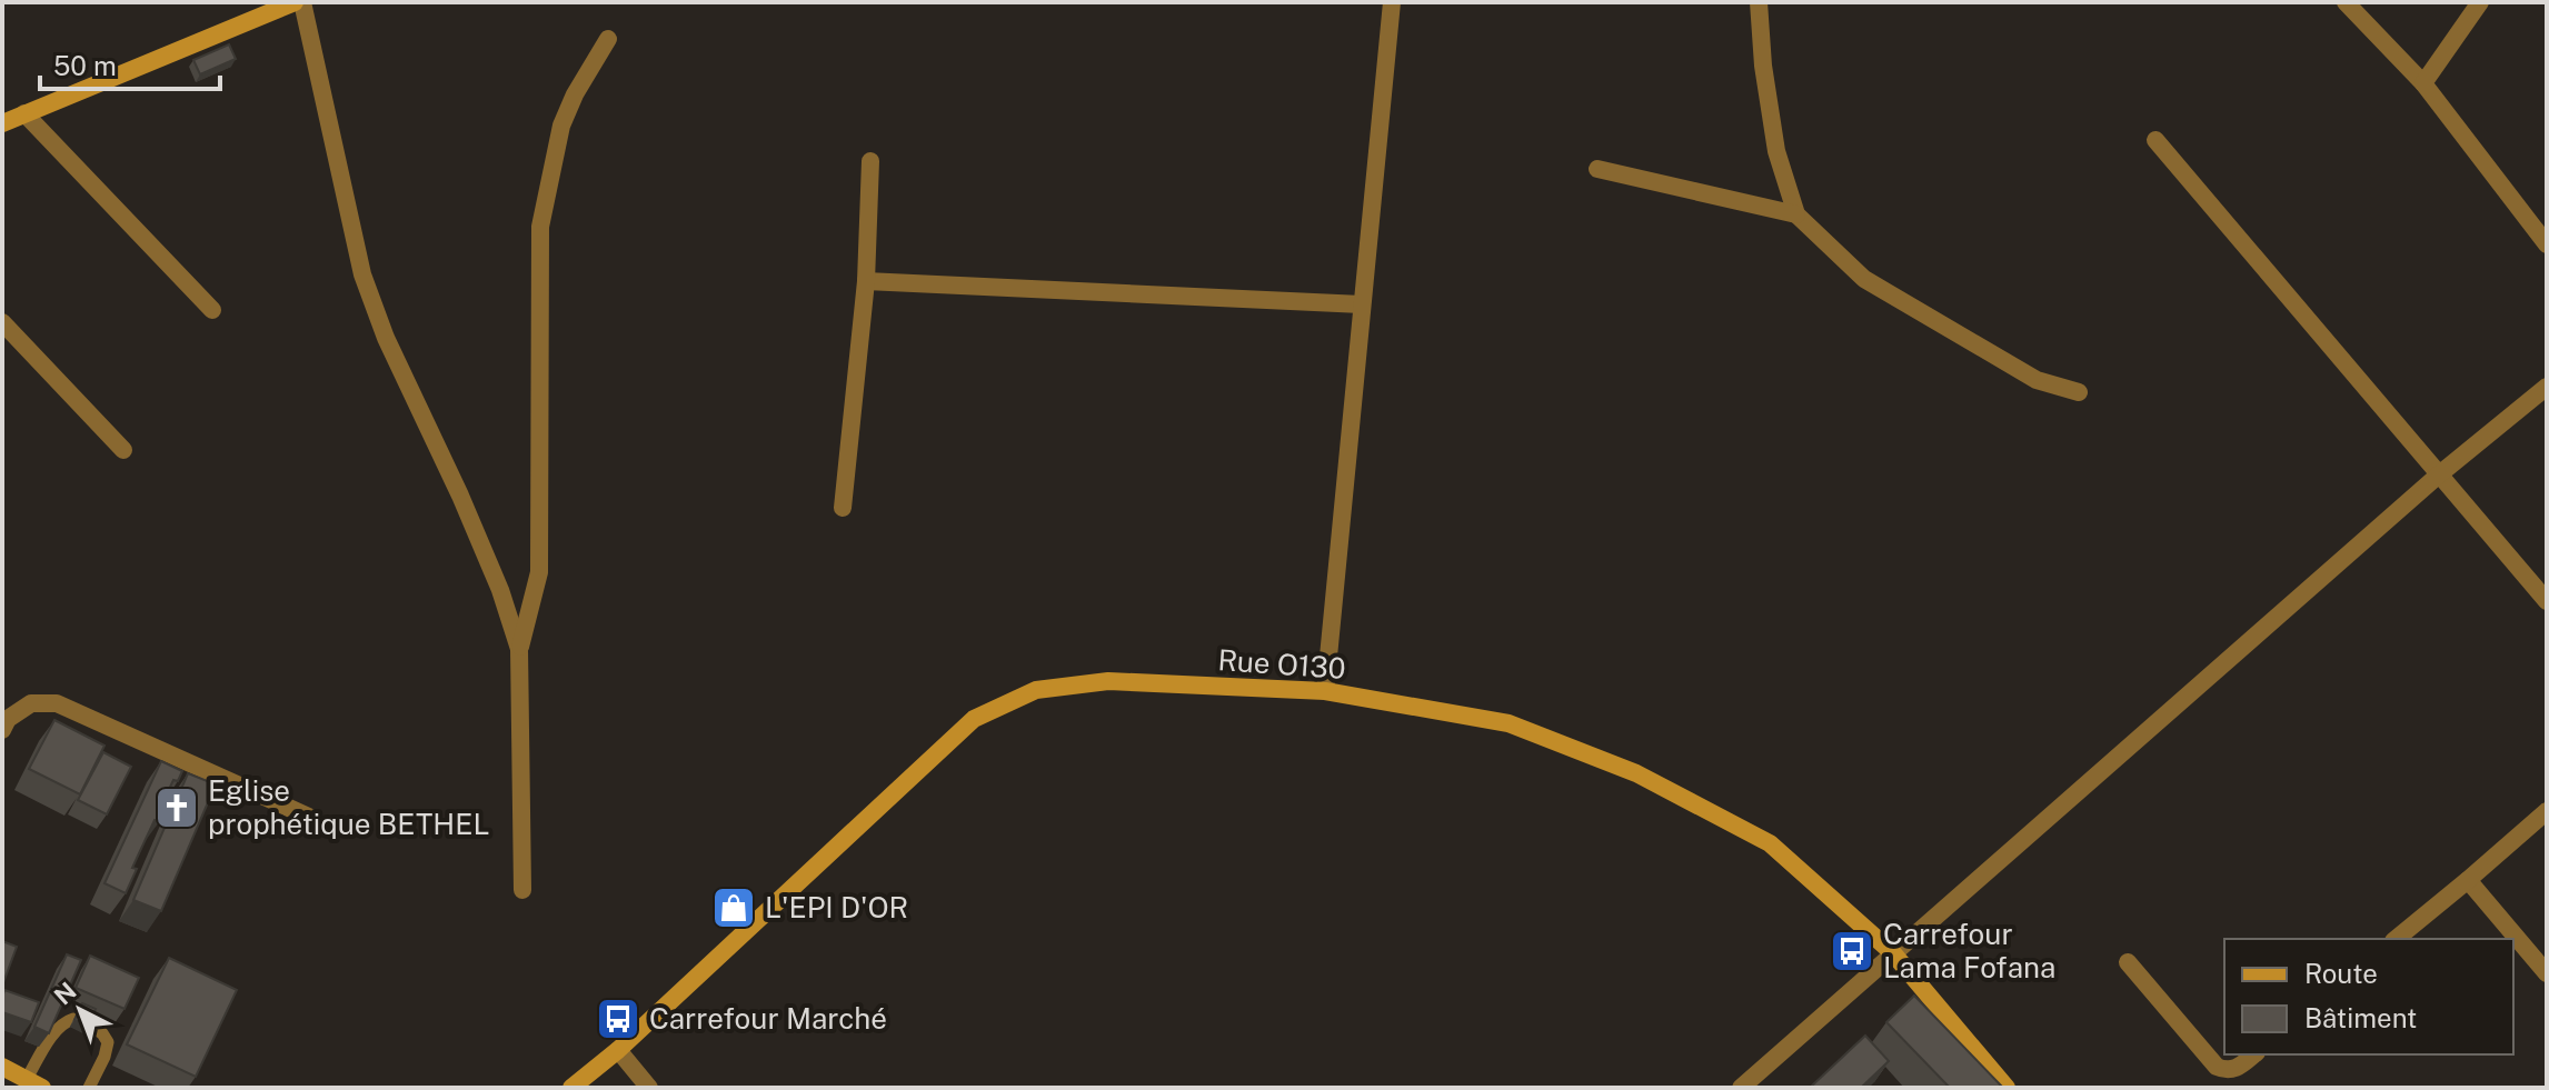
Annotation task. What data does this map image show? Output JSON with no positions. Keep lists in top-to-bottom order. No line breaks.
{"streets":{"street":["Rue O130"]},"places":{"church":["Eglise prophétique BETHEL"],"shop":["L'EPI D'OR"],"bus stop":["Carrefour Lama Fofana","Carrefour Marché"]},"legend":["Route","Bâtiment"],"scale_bar":"50 m","north":"top left"}
